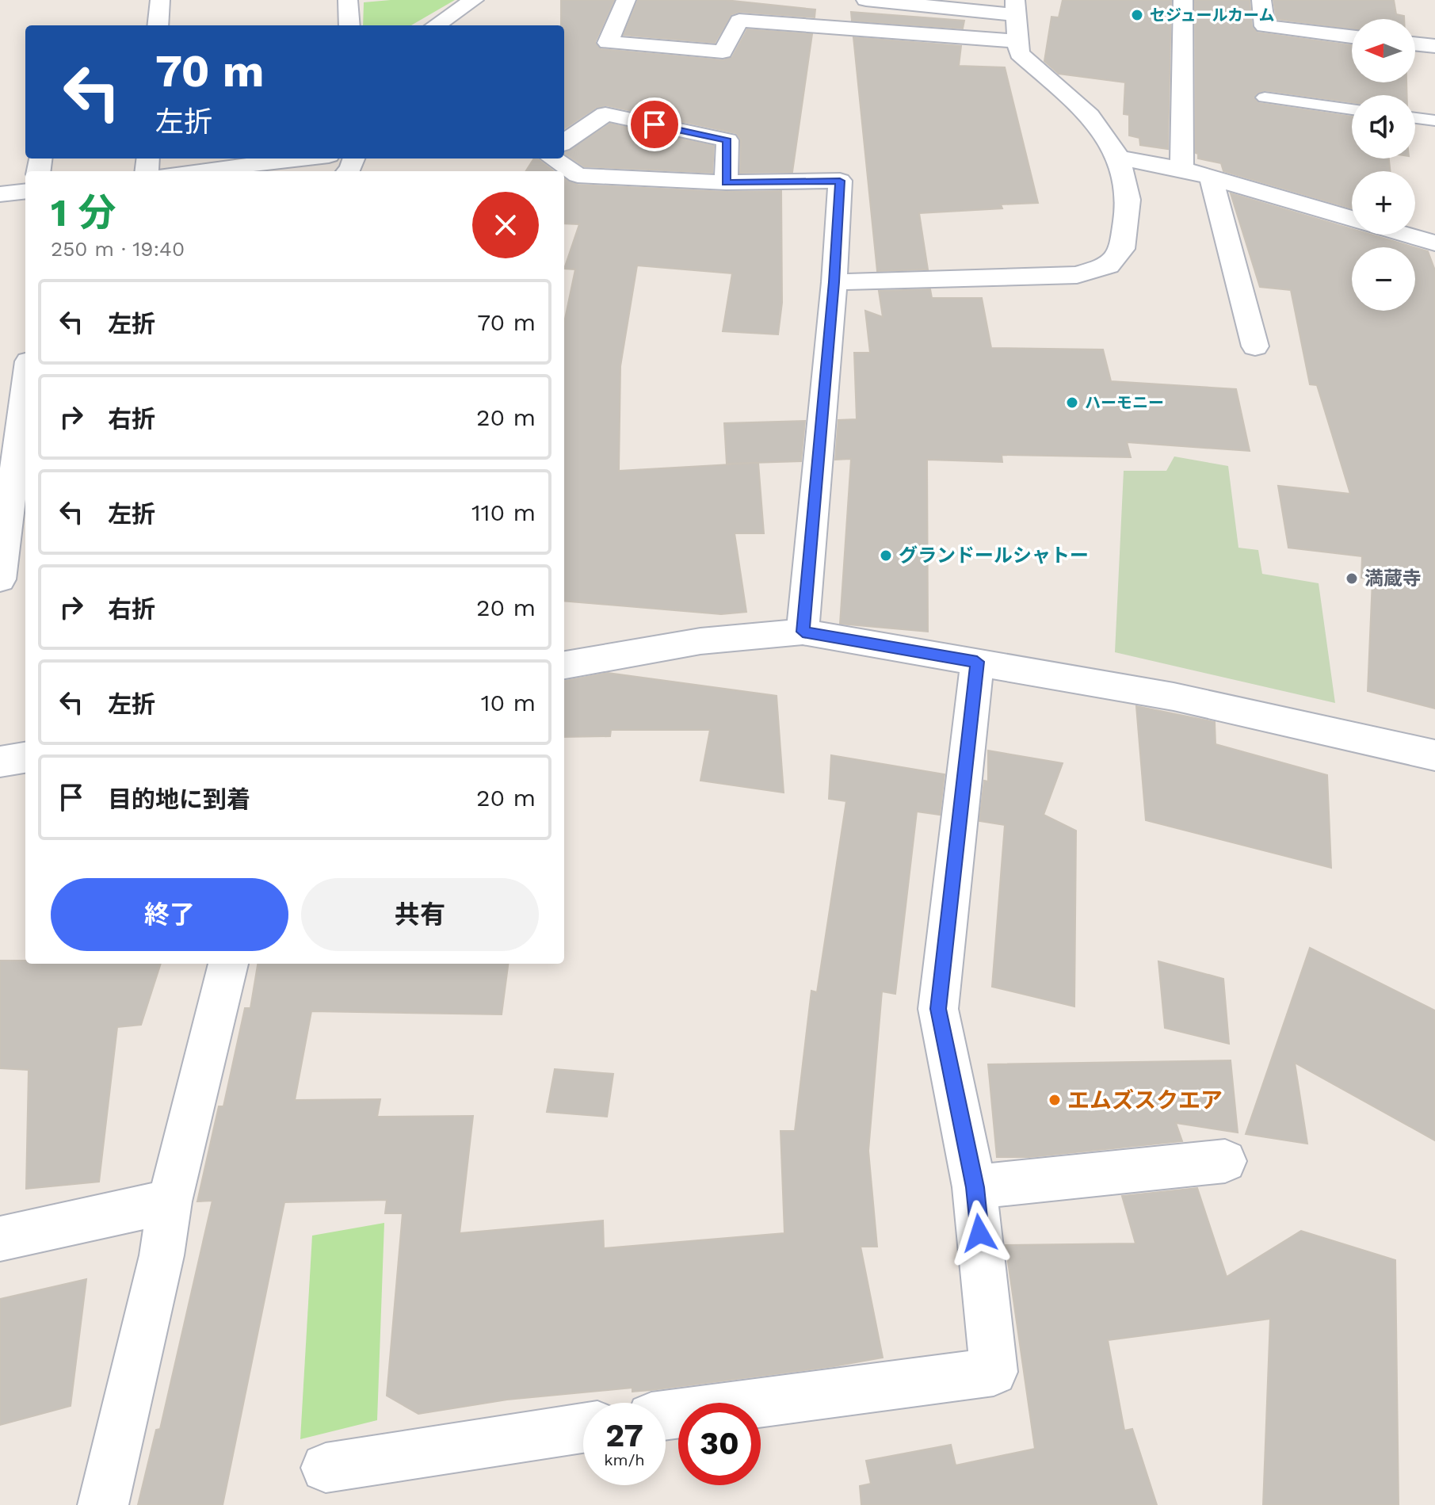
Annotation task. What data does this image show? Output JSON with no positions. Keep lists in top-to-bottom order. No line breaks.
{"places":["セジュールカーム","ハーモニー","グランドールシャトー","満蔵寺","エムズスクエア"],"north":"left","page":{"map_buttons":["+","−"],"turn":["70 m","左折"],"heading":["1 分","250 m · 19:40"],"list":[{"name":"左折","value":"70 m"},{"name":"右折","value":"20 m"},{"name":"左折","value":"110 m"},{"name":"右折","value":"20 m"},{"name":"左折","value":"10 m"},{"name":"目的地に到着","value":"20 m"}],"buttons":["終了","共有"],"speed":"27 km/h","limit":"30"}}
